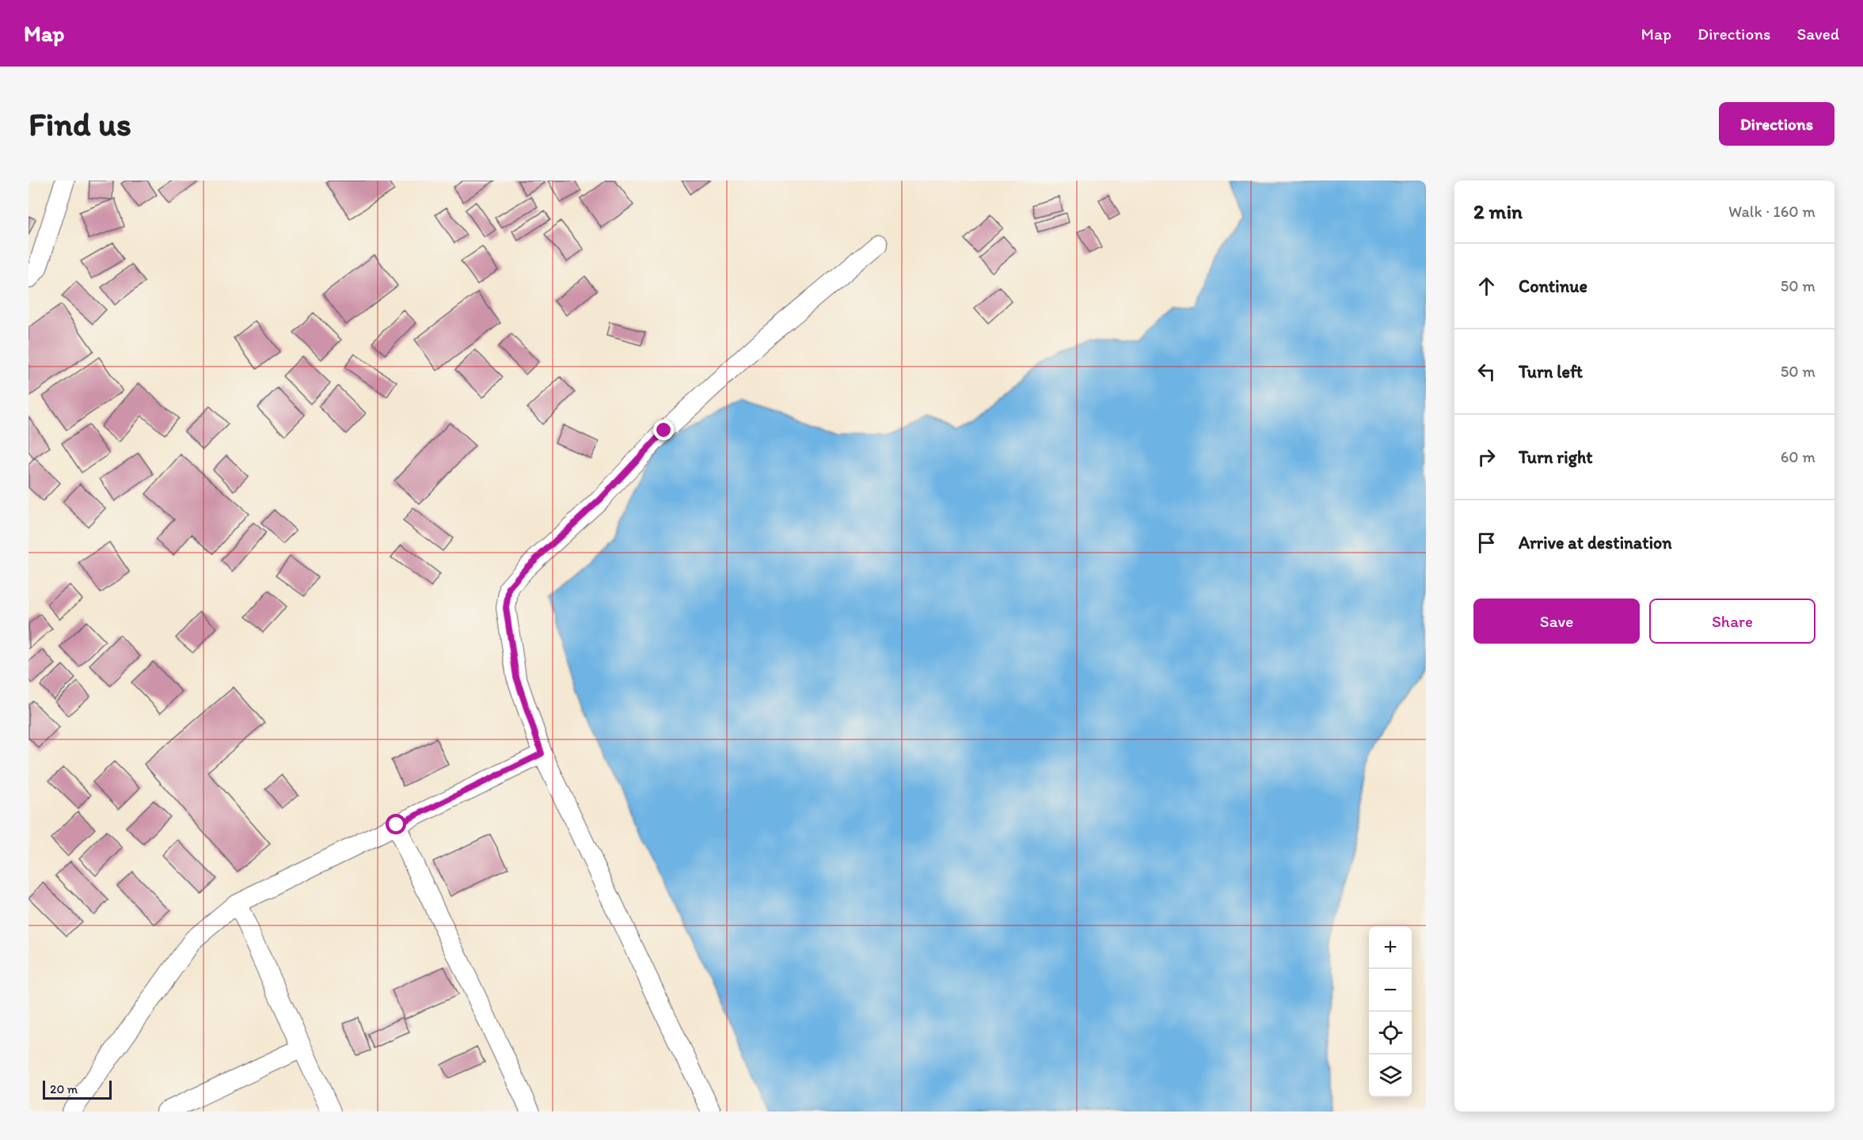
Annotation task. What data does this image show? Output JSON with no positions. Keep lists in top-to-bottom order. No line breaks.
{"scale_bar":"20 m","page":{"header":"Map","nav":["Map","Directions","Saved"],"buttons":["Directions",["Save","Share"]],"title":"Find us","heading":["2 min","Walk · 160 m"],"list":[["Continue","50 m"],["Turn left","50 m"],["Turn right","60 m"],"Arrive at destination"],"map_buttons":["+","−"],"scale":"20 m"}}
